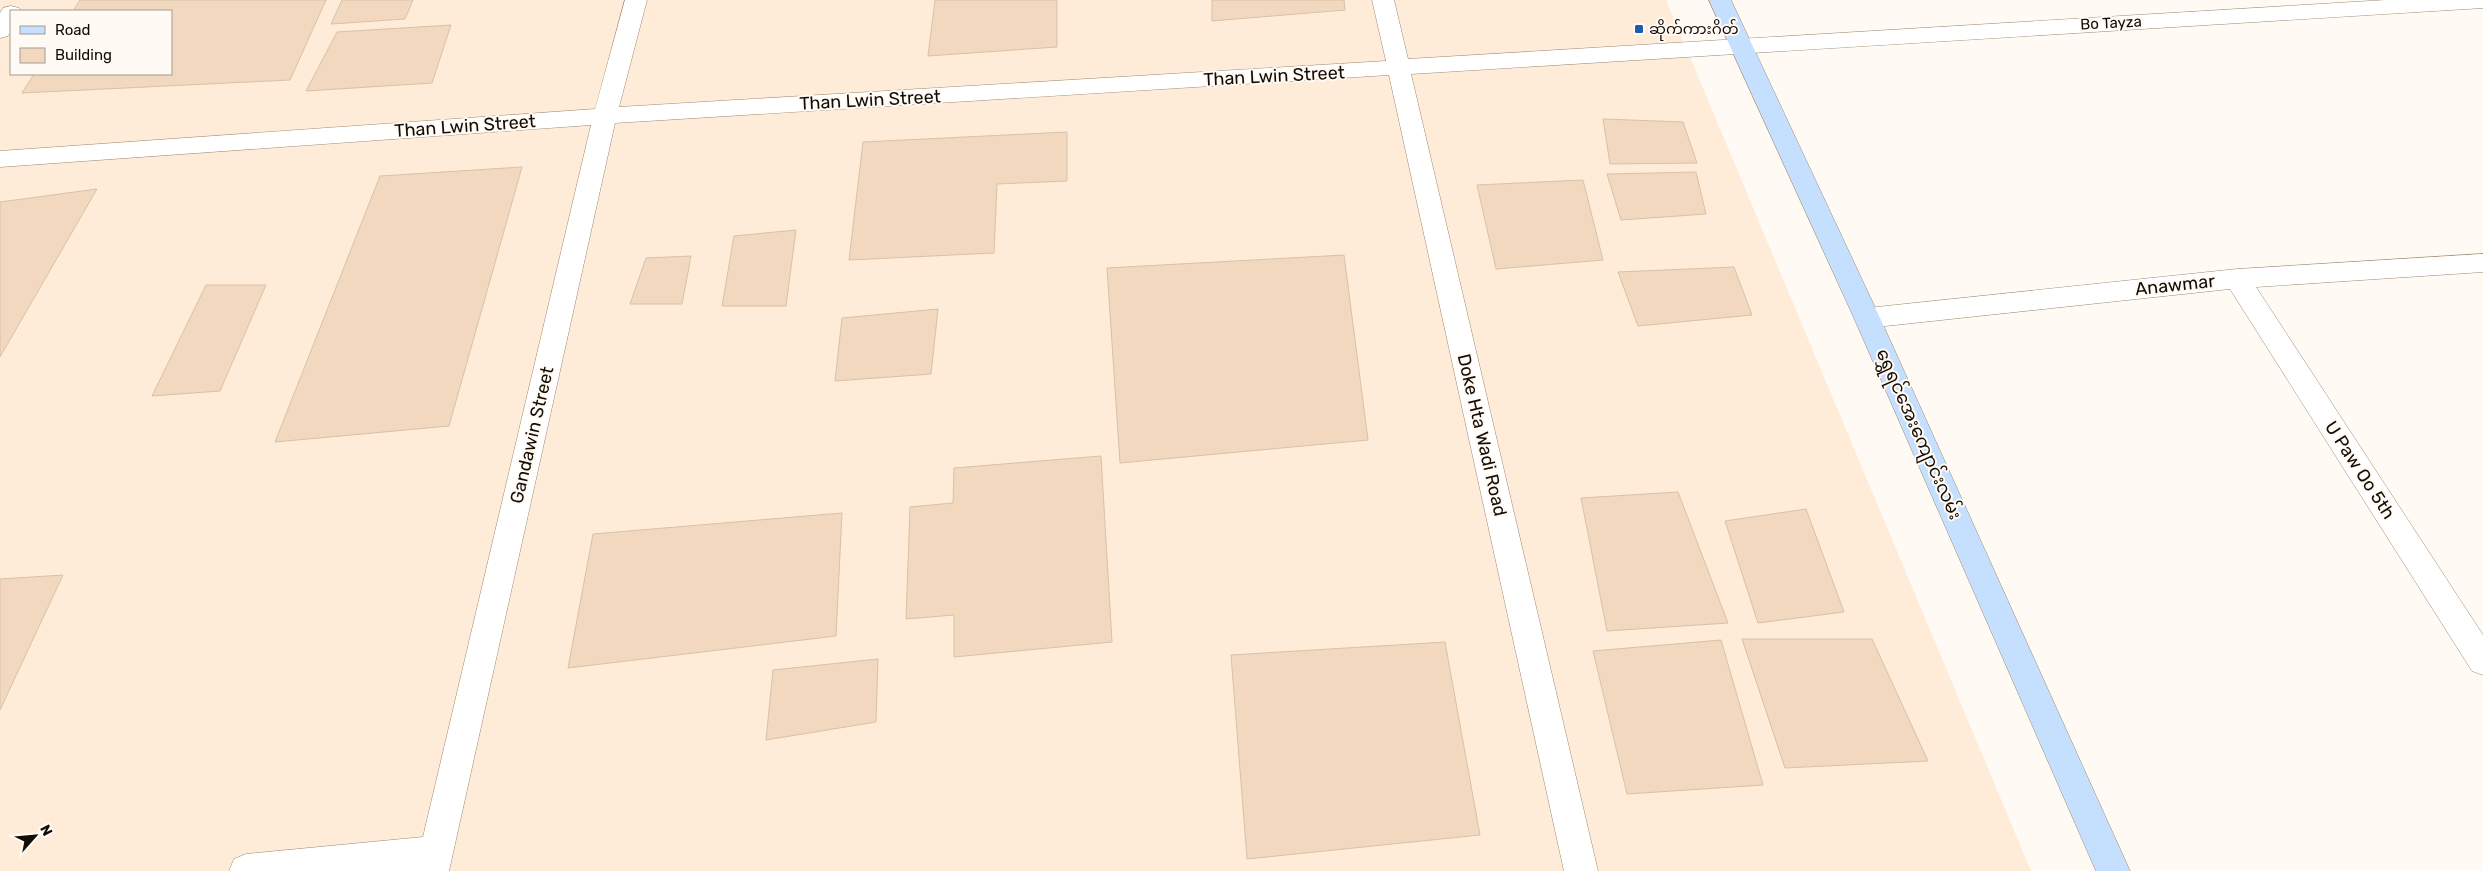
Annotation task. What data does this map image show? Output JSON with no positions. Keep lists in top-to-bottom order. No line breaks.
{"streets":{"street":["Bo Tayza","Than Lwin Street","Anawmar","ရွှေရင်အေးကျောင်းလမ်း","Gandawin Street","Doke Hta Wadi Road","U Paw Oo 5th"]},"crossings":[["Bo Tayza","Than Lwin Street"],["Bo Tayza","ရွှေရင်အေးကျောင်းလမ်း"],["Than Lwin Street","ရွှေရင်အေးကျောင်းလမ်း"],["Than Lwin Street","Gandawin Street"],["Than Lwin Street","Doke Hta Wadi Road"],["Anawmar","ရွှေရင်အေးကျောင်းလမ်း"],["Anawmar","U Paw Oo 5th"]],"places":{"transit":["ဆိုက်ကားဂိတ်"]},"legend":["Road","Building"],"north":"top right"}
